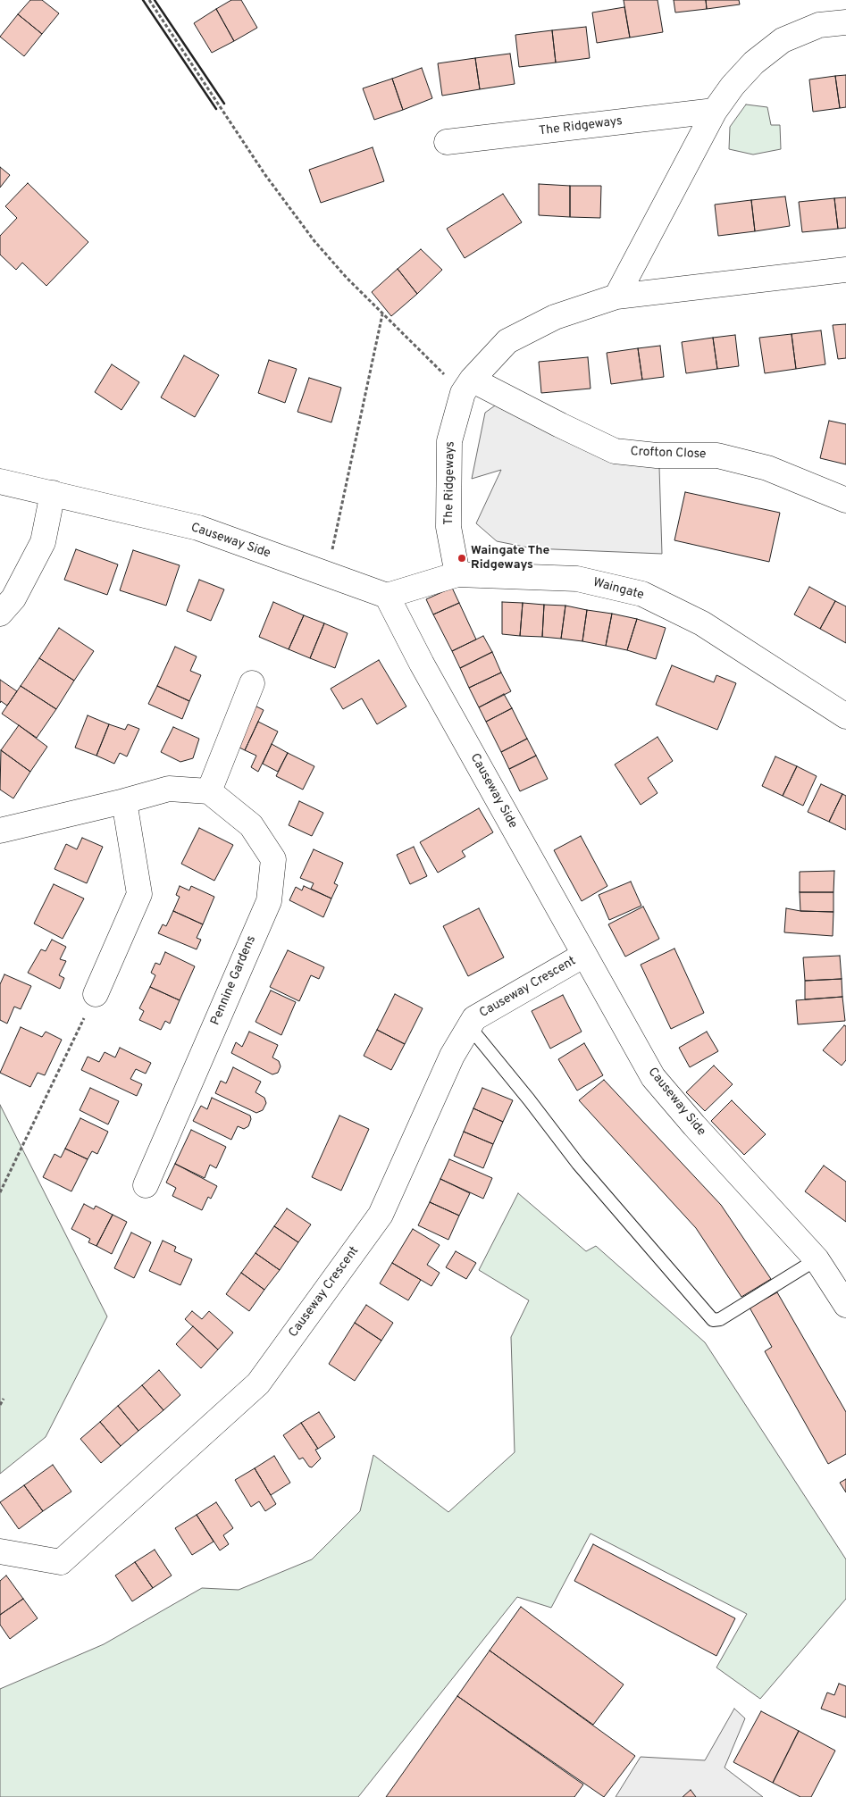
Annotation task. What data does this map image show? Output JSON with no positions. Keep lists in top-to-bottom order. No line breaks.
{"streets":{"street":["The Ridgeways","Crofton Close","Causeway Side","Waingate","Pennine Gardens","Causeway Crescent"]},"crossings":[["The Ridgeways","Crofton Close"],["The Ridgeways","Waingate"],["Causeway Side","Waingate"],["Causeway Side","Causeway Crescent"]],"places":["Waingate The Ridgeways"]}
